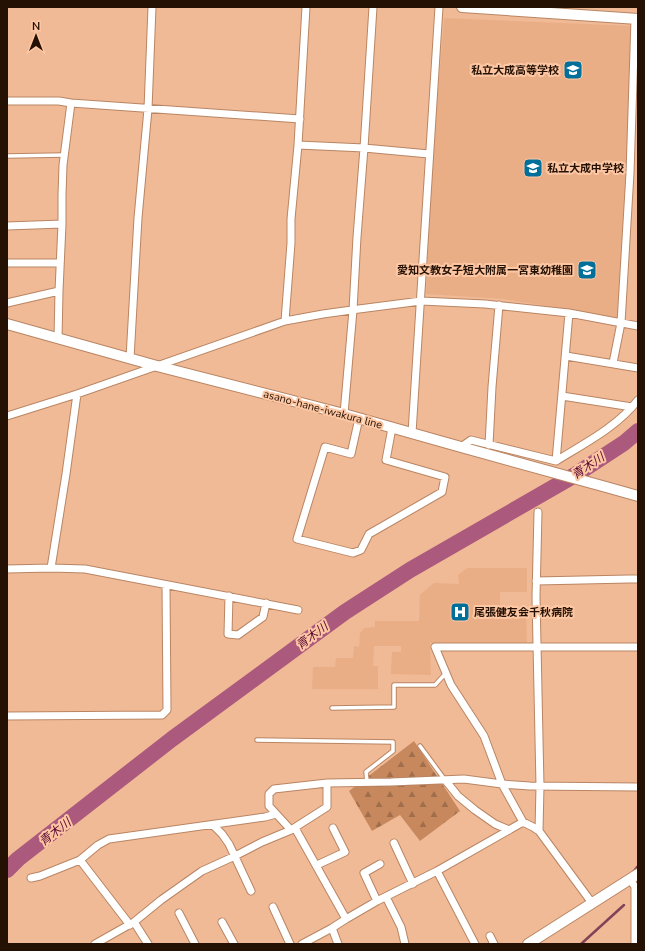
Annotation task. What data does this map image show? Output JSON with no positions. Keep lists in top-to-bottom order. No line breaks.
{"streets":{"main road":["asano-hane-iwakura line"]},"water":["青木川"],"places":{"school or university":["私立大成高等学校","私立大成中学校","愛知文教女子短大附属一宮東幼稚園"],"hospital":["尾張健友会千秋病院"]},"north":"top"}
